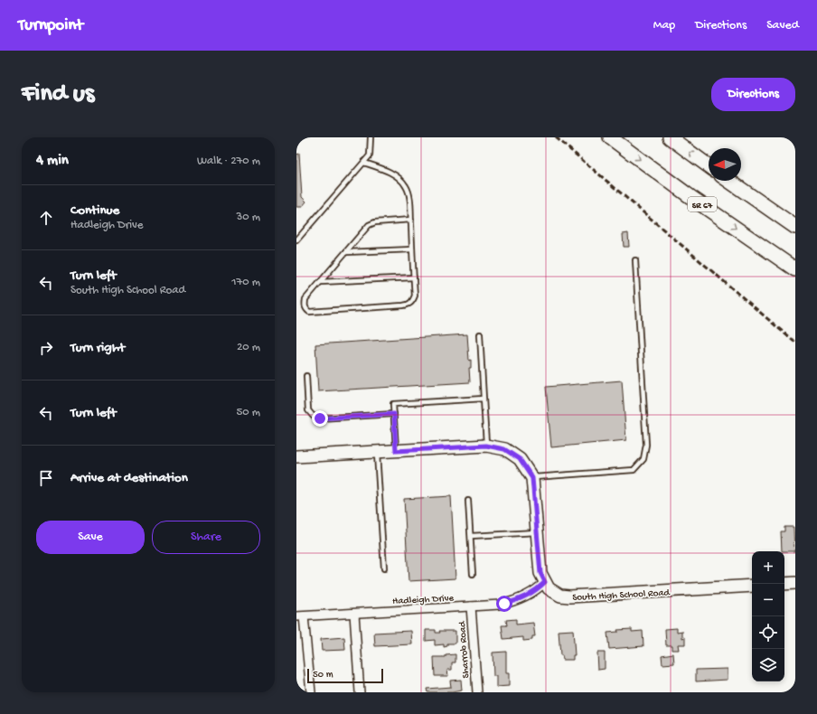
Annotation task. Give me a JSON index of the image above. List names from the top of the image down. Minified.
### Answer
{"streets":{"main road":["SR 67"],"street":["South High School Road","Hadleigh Drive","Sharrob Road"]},"crossings":[["South High School Road","Hadleigh Drive"],["Hadleigh Drive","Sharrob Road"]],"scale_bar":"50 m","north":"left","page":{"header":"Turnpoint","nav":["Map","Directions","Saved"],"buttons":["Directions",["Save","Share"]],"title":"Find us","heading":["4 min","Walk · 270 m"],"list":[["Continue","Hadleigh Drive","30 m"],["Turn left","South High School Road","170 m"],["Turn right","20 m"],["Turn left","50 m"],"Arrive at destination"],"map_buttons":["+","−"],"scale":"50 m"}}
